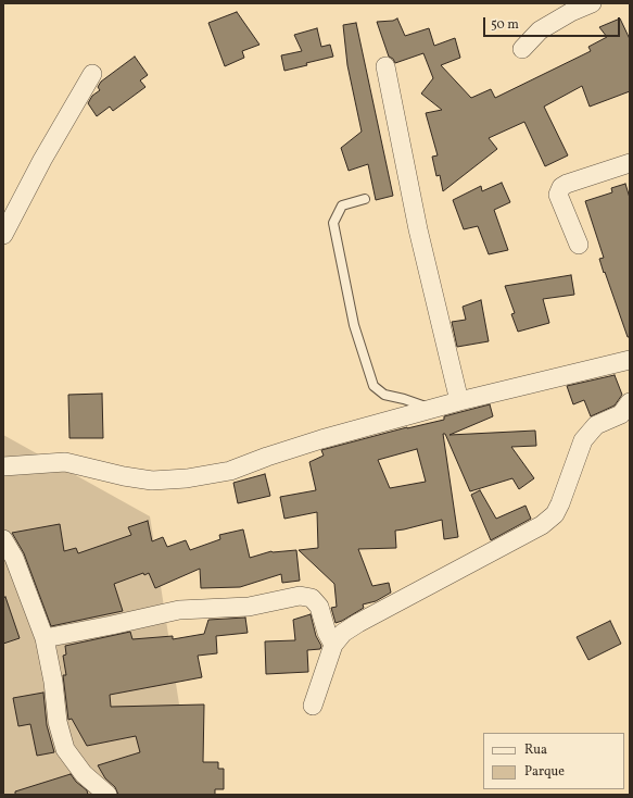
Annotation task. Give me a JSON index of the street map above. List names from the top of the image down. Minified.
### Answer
{"legend":["Rua","Parque"],"scale_bar":"50 m"}
